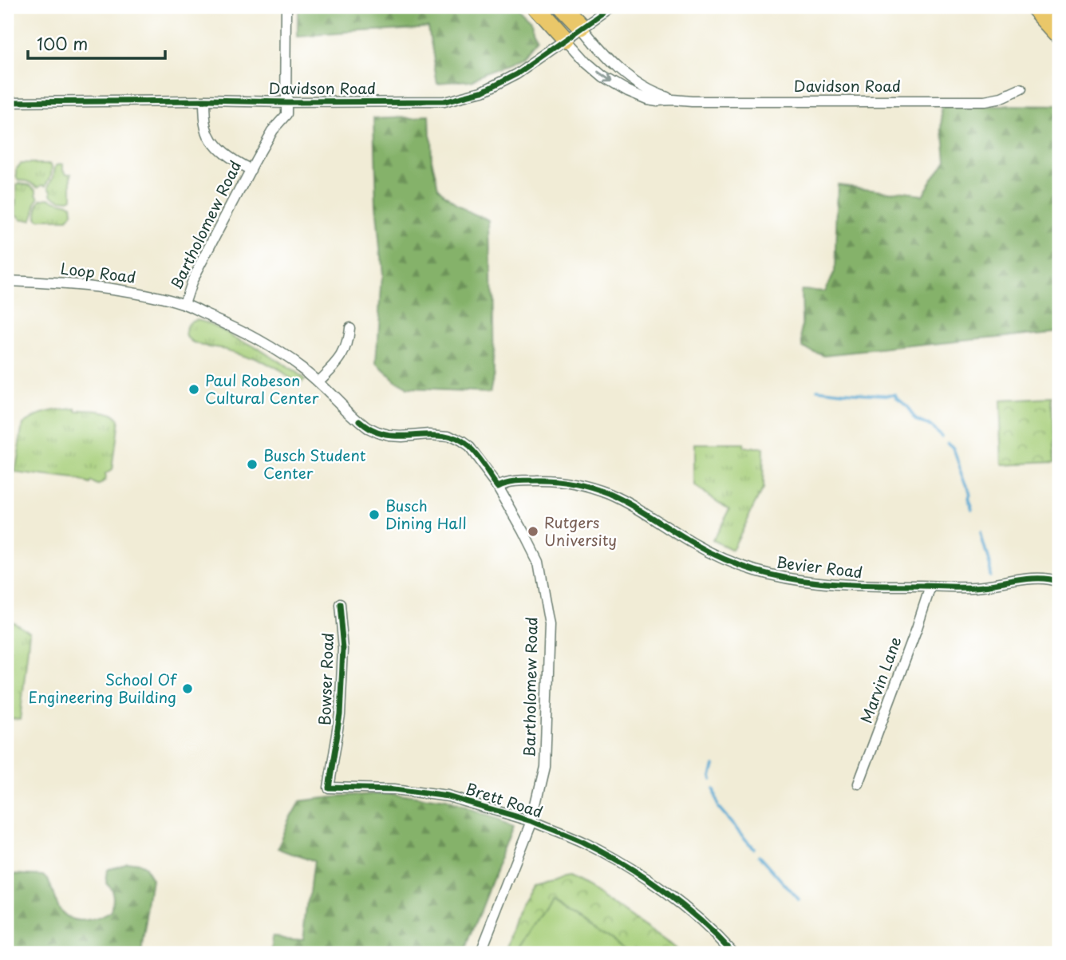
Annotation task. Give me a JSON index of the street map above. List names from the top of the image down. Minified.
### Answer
{"streets":{"street":["Davidson Road","Bartholomew Road","Loop Road","Bevier Road","Bowser Road","Marvin Lane","Brett Road"]},"crossings":[["Davidson Road","Bartholomew Road"],["Bartholomew Road","Loop Road"],["Bartholomew Road","Bevier Road"],["Bartholomew Road","Brett Road"],["Bevier Road","Marvin Lane"],["Bowser Road","Brett Road"]],"places":["Paul Robeson Cultural Center","Busch Student Center","Busch Dining Hall","Rutgers University","School Of Engineering Building"],"scale_bar":"100 m"}
